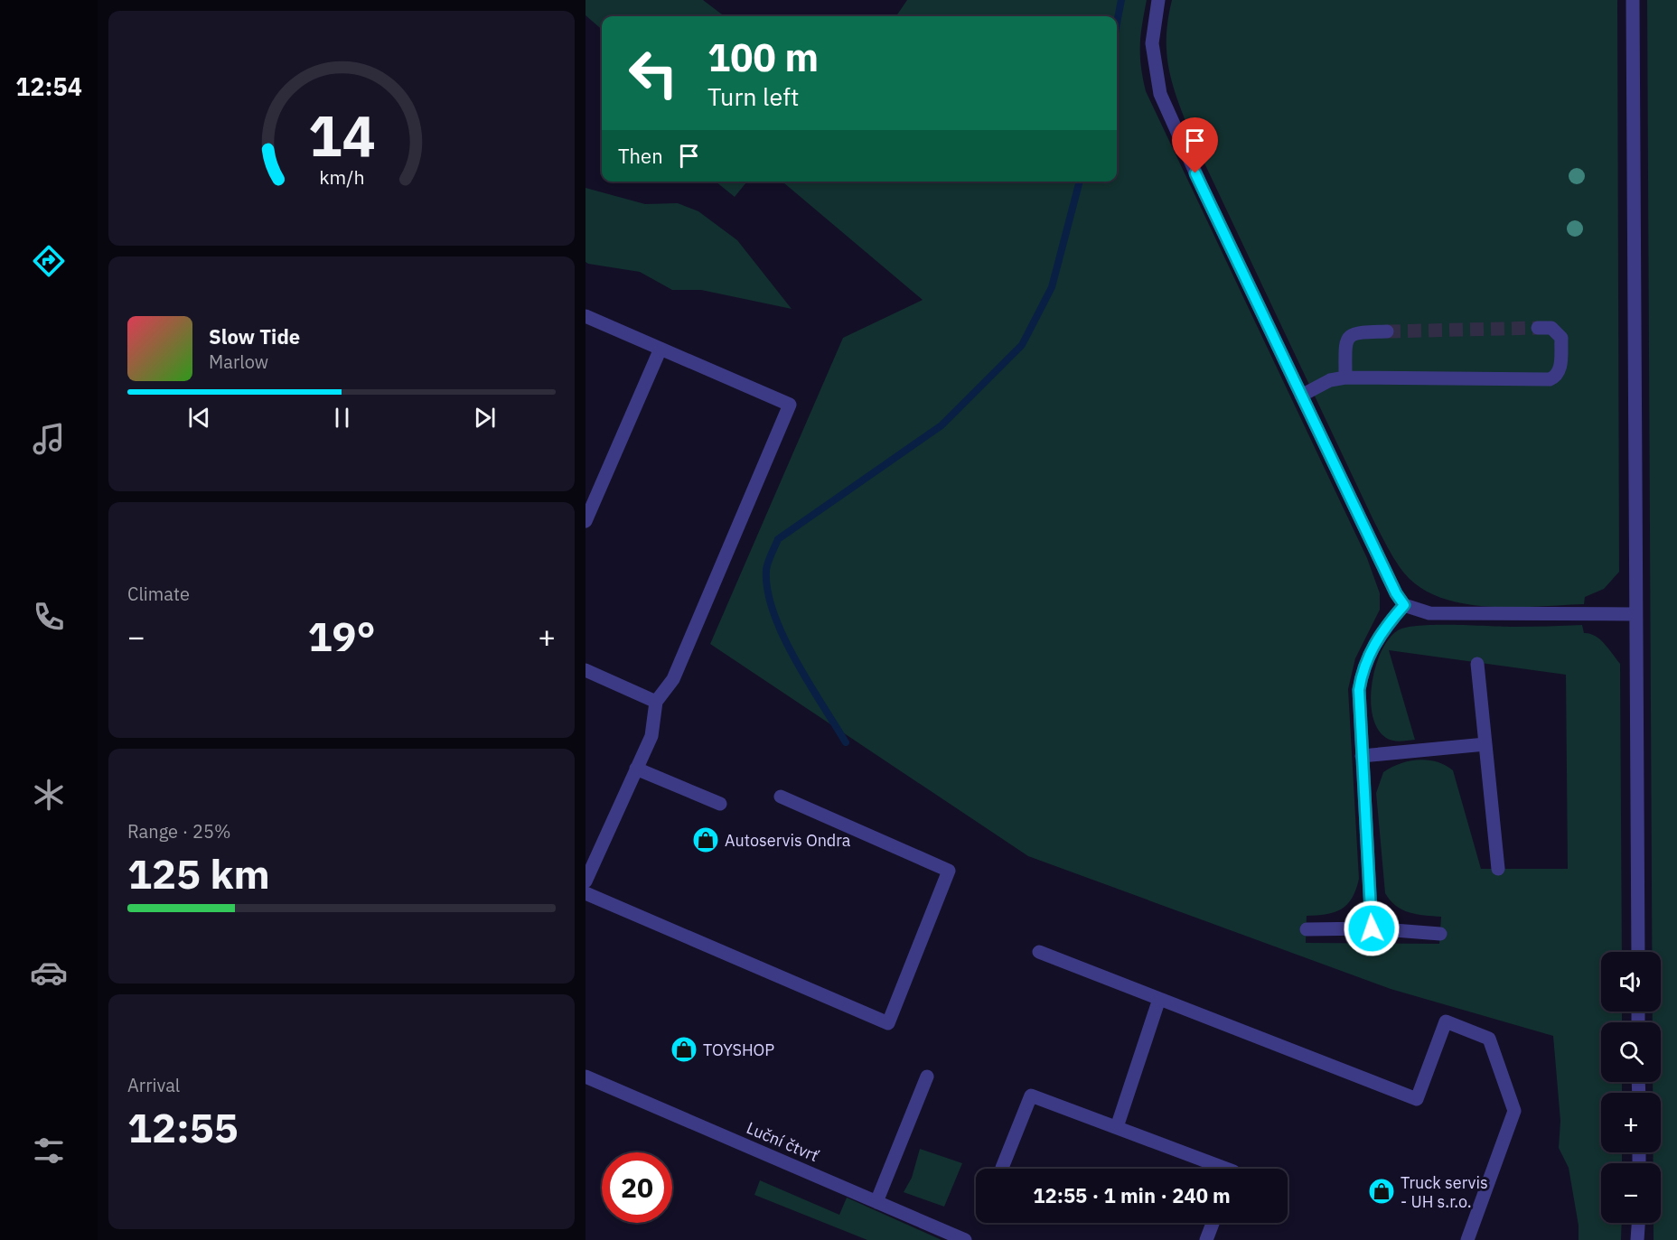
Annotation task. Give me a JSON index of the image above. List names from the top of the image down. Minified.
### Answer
{"streets":{"street":["Luční čtvrť"]},"places":{"shop":["Autoservis Ondra","TOYSHOP","Truck servis - UH s.r.o."]},"page":{"tabs":"12:54","turn":["100 m","Turn left"],"then":"Then","song":["Slow Tide","Marlow"],"tile":["Climate",["Range · 25%","125 km"],["Arrival","12:55"]],"heat":["−","19°","+"],"map_buttons":["+","−"],"limit":"20","trip":"12:55 · 1 min · 240 m","gauge":["14","km/h"]}}
